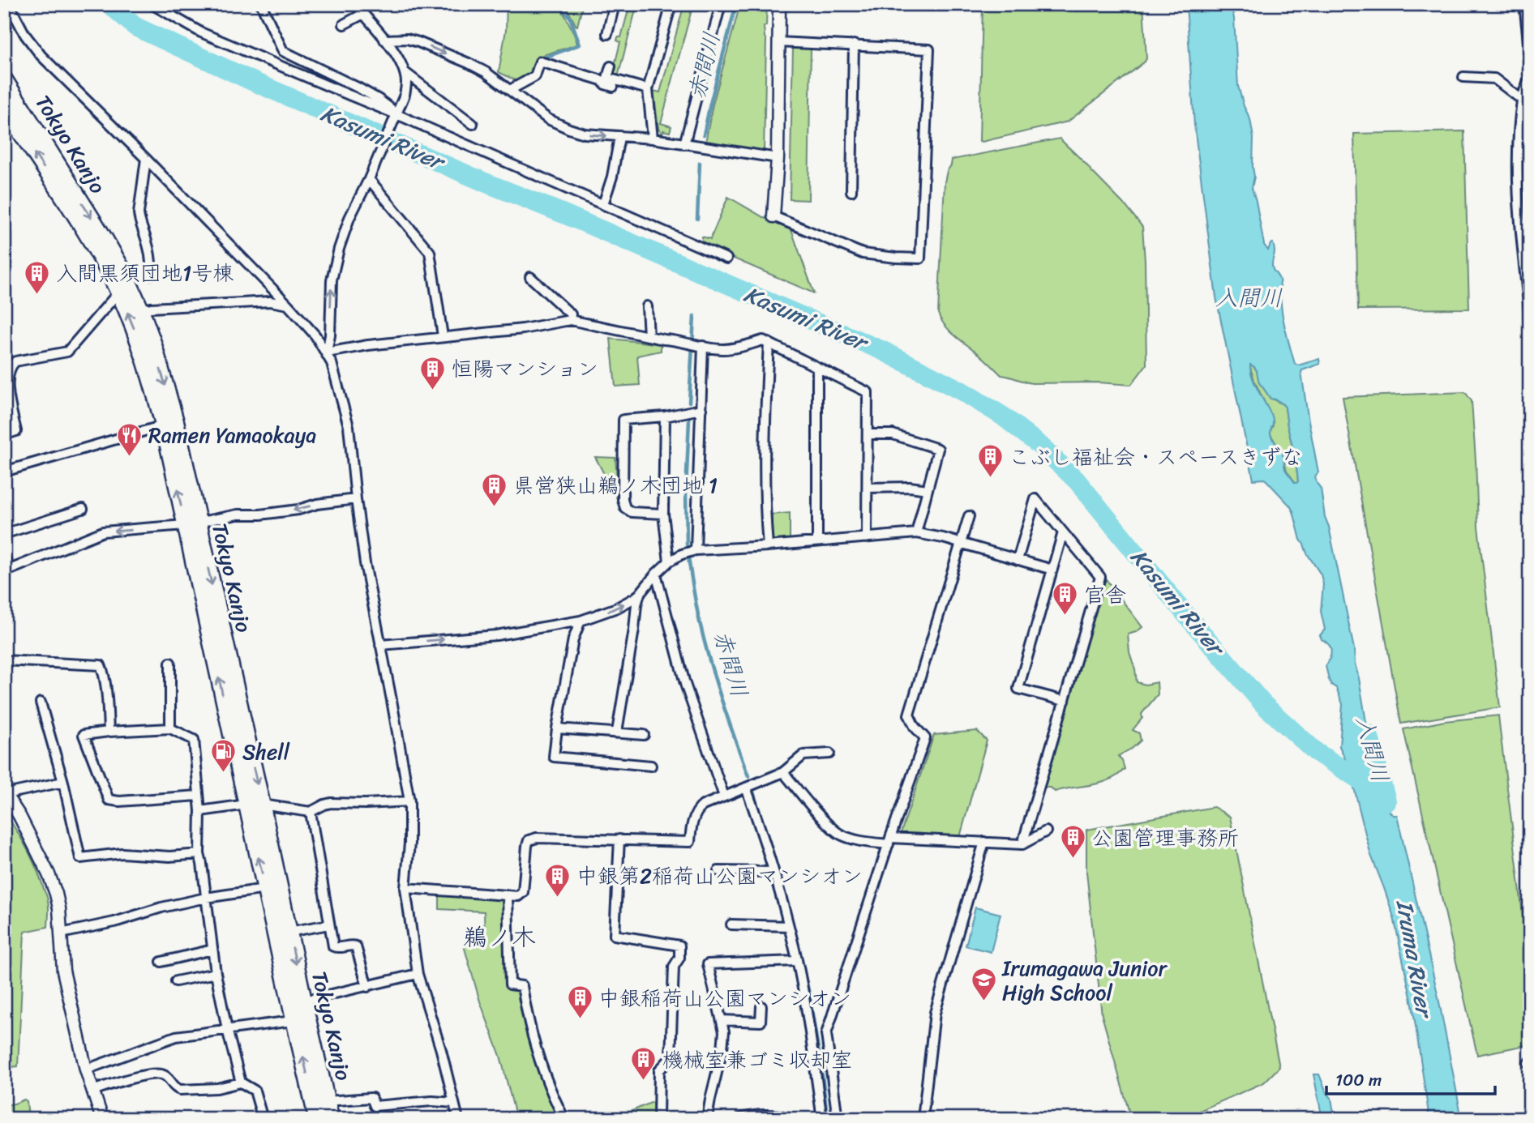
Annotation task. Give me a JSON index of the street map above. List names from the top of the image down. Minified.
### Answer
{"streets":{"highway":["Tokyo Kanjo"]},"districts":["鵜ノ木"],"water":["赤間川","Kasumi River","入間川","Iruma River"],"places":{"building":["入間黒須団地1号棟","恒陽マンション","こぶし福祉会・スペースきずな","県営狭山鵜ノ木団地 1","官舎","公園管理事務所","中銀第2稲荷山公園マンシオン","中銀稲荷山公園マンシオン","機械室兼ゴミ収却室"],"restaurant":["Ramen Yamaokaya"],"fuel station":["Shell"],"school or university":["Irumagawa Junior High School"]},"scale_bar":"100 m"}
